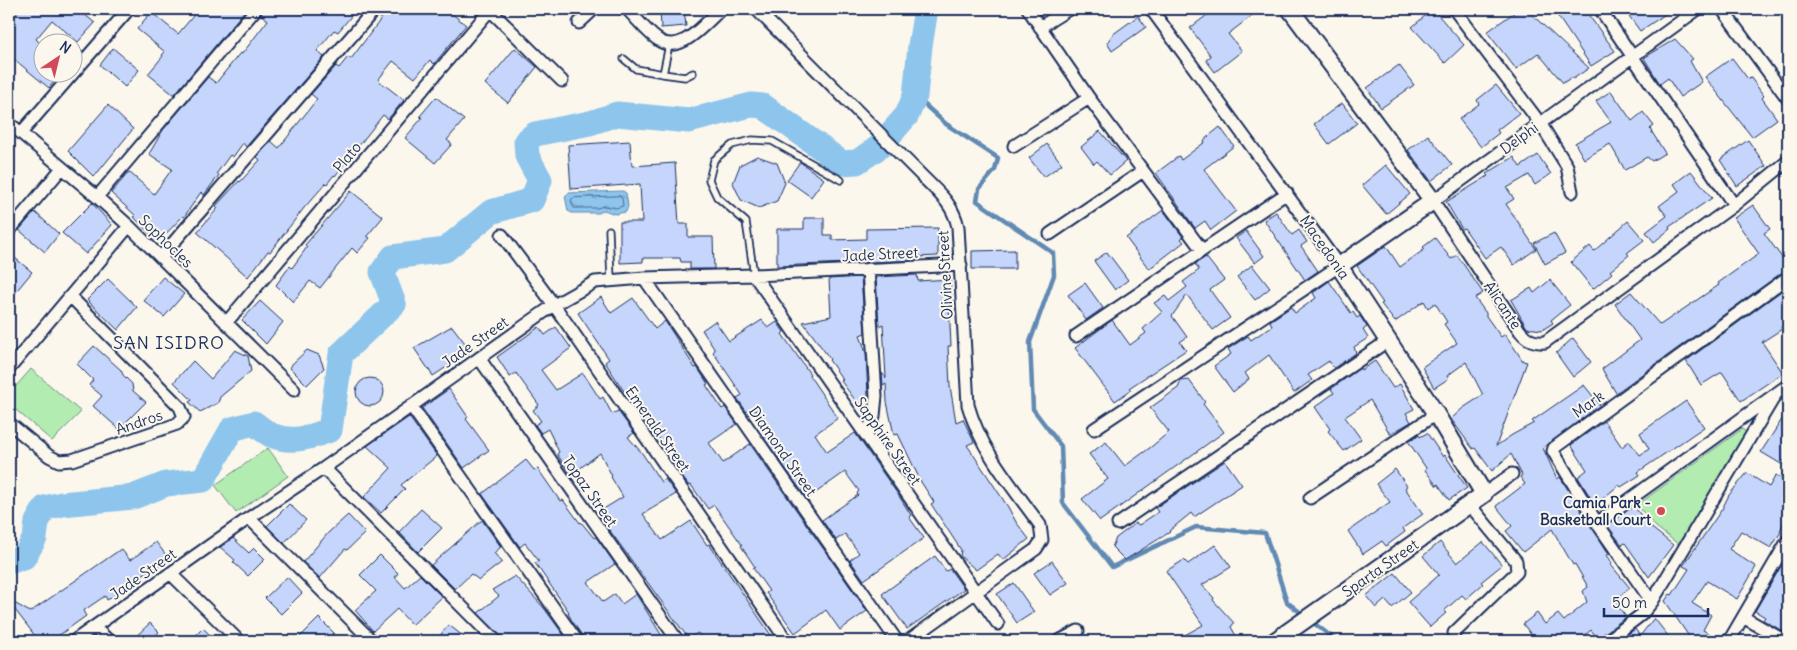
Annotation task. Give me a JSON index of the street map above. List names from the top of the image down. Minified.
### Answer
{"streets":{"street":["Delphi","Plato","Sophocles","Macedonia","Jade Street","Olivine Street","Alicante","Mark","Andros","Emerald Street","Sapphire Street","Diamond Street","Topaz Street","Sparta Street"]},"crossings":[["Delphi","Macedonia"],["Delphi","Alicante"],["Plato","Sophocles"],["Macedonia","Sparta Street"],["Jade Street","Olivine Street"],["Jade Street","Emerald Street"],["Jade Street","Sapphire Street"],["Jade Street","Diamond Street"],["Jade Street","Topaz Street"],["Olivine Street","Sapphire Street"]],"districts":["SAN ISIDRO"],"places":["Camia Park - Basketball Court"],"scale_bar":"50 m","north":"top right"}
